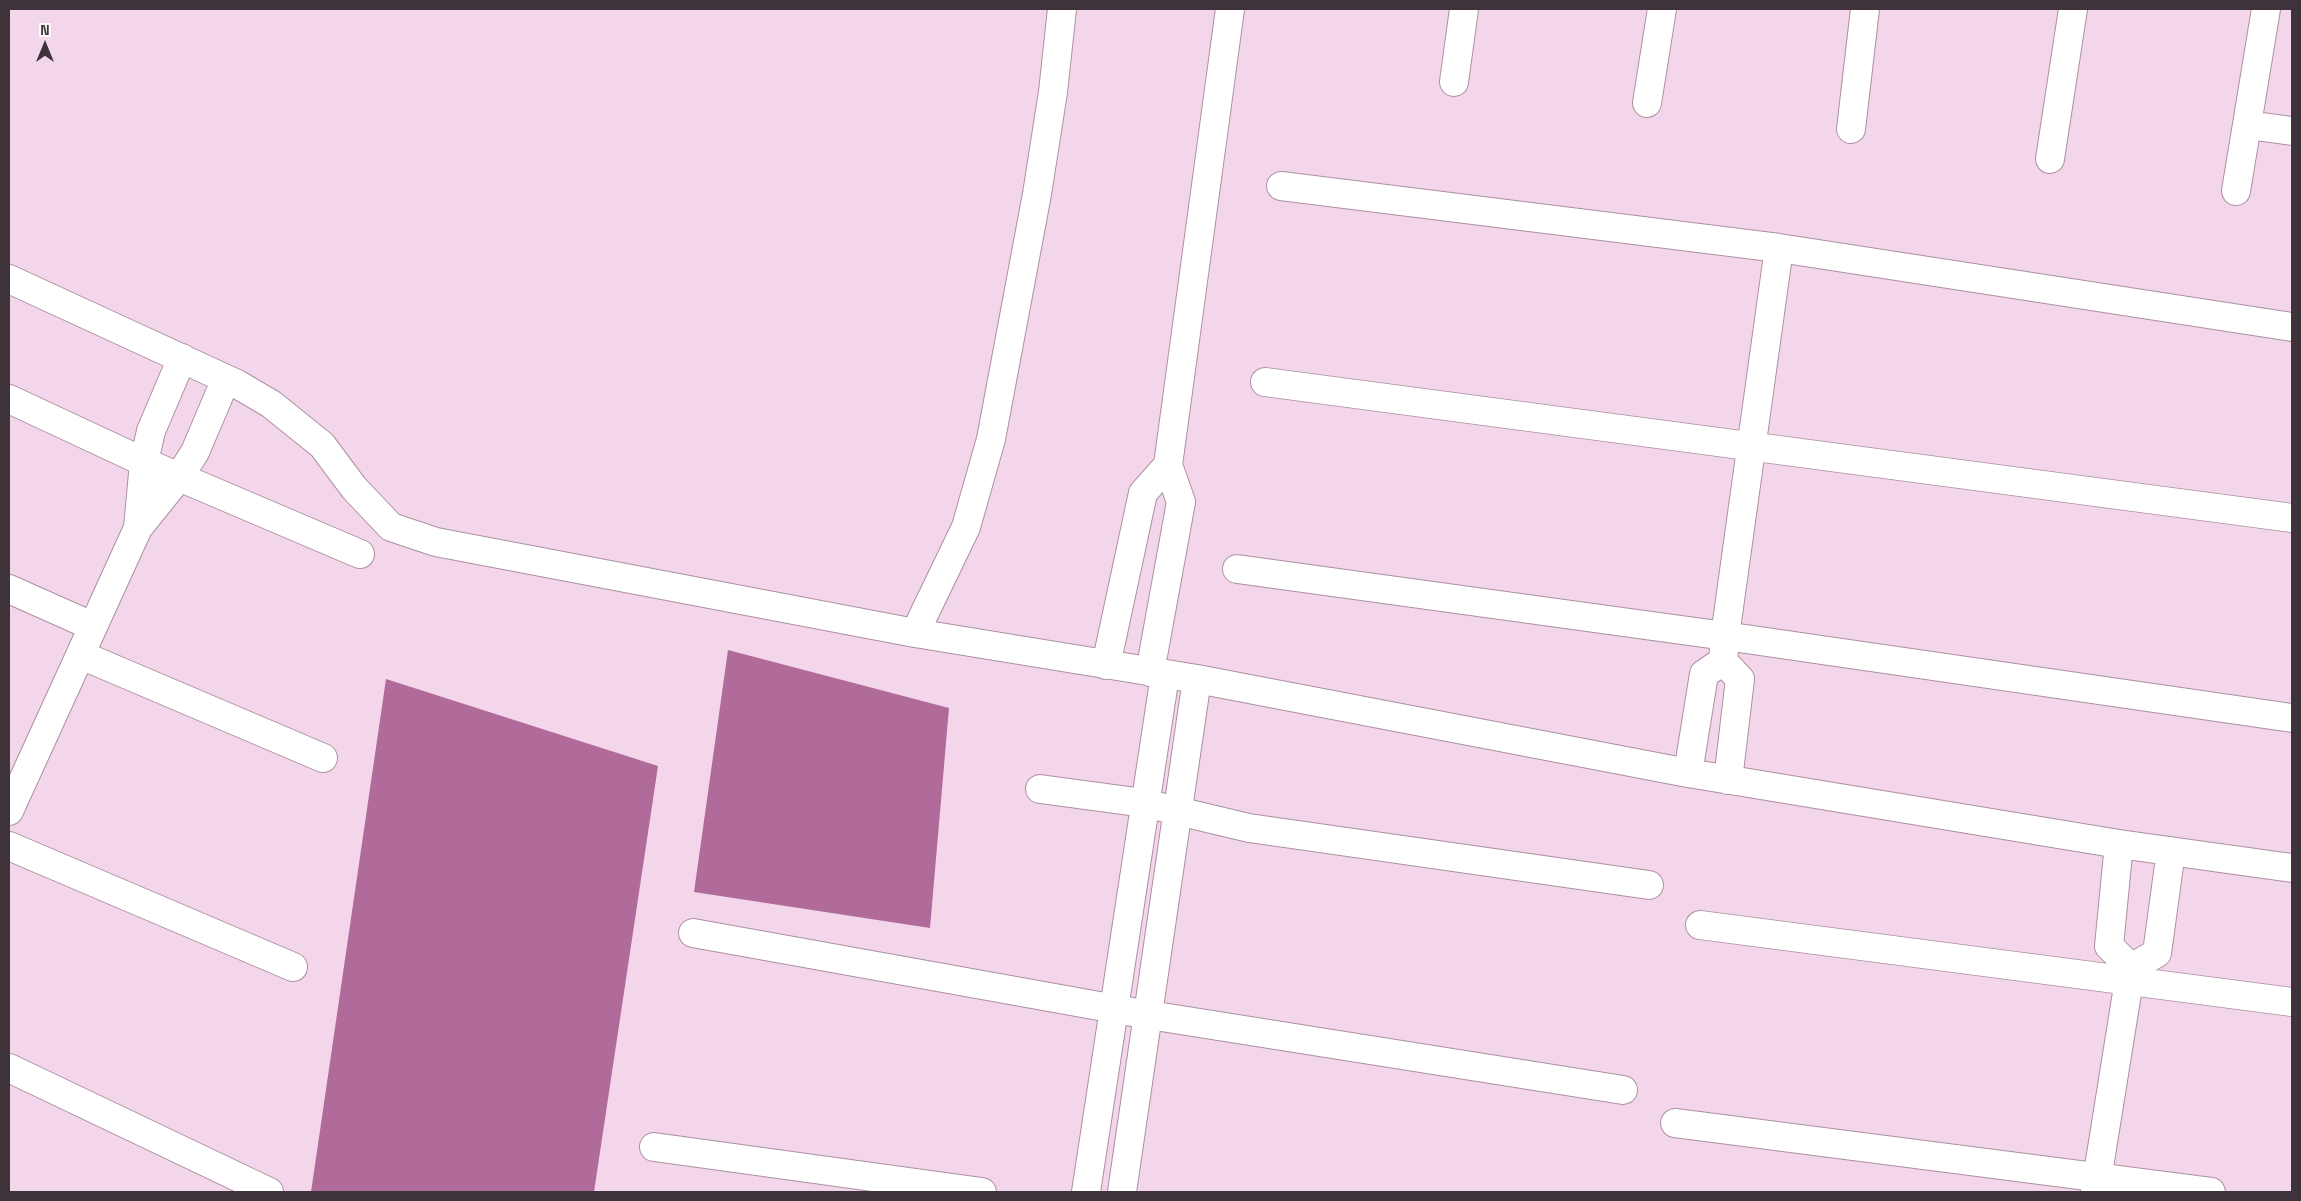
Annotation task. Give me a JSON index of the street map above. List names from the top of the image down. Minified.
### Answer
{"north":"top"}
